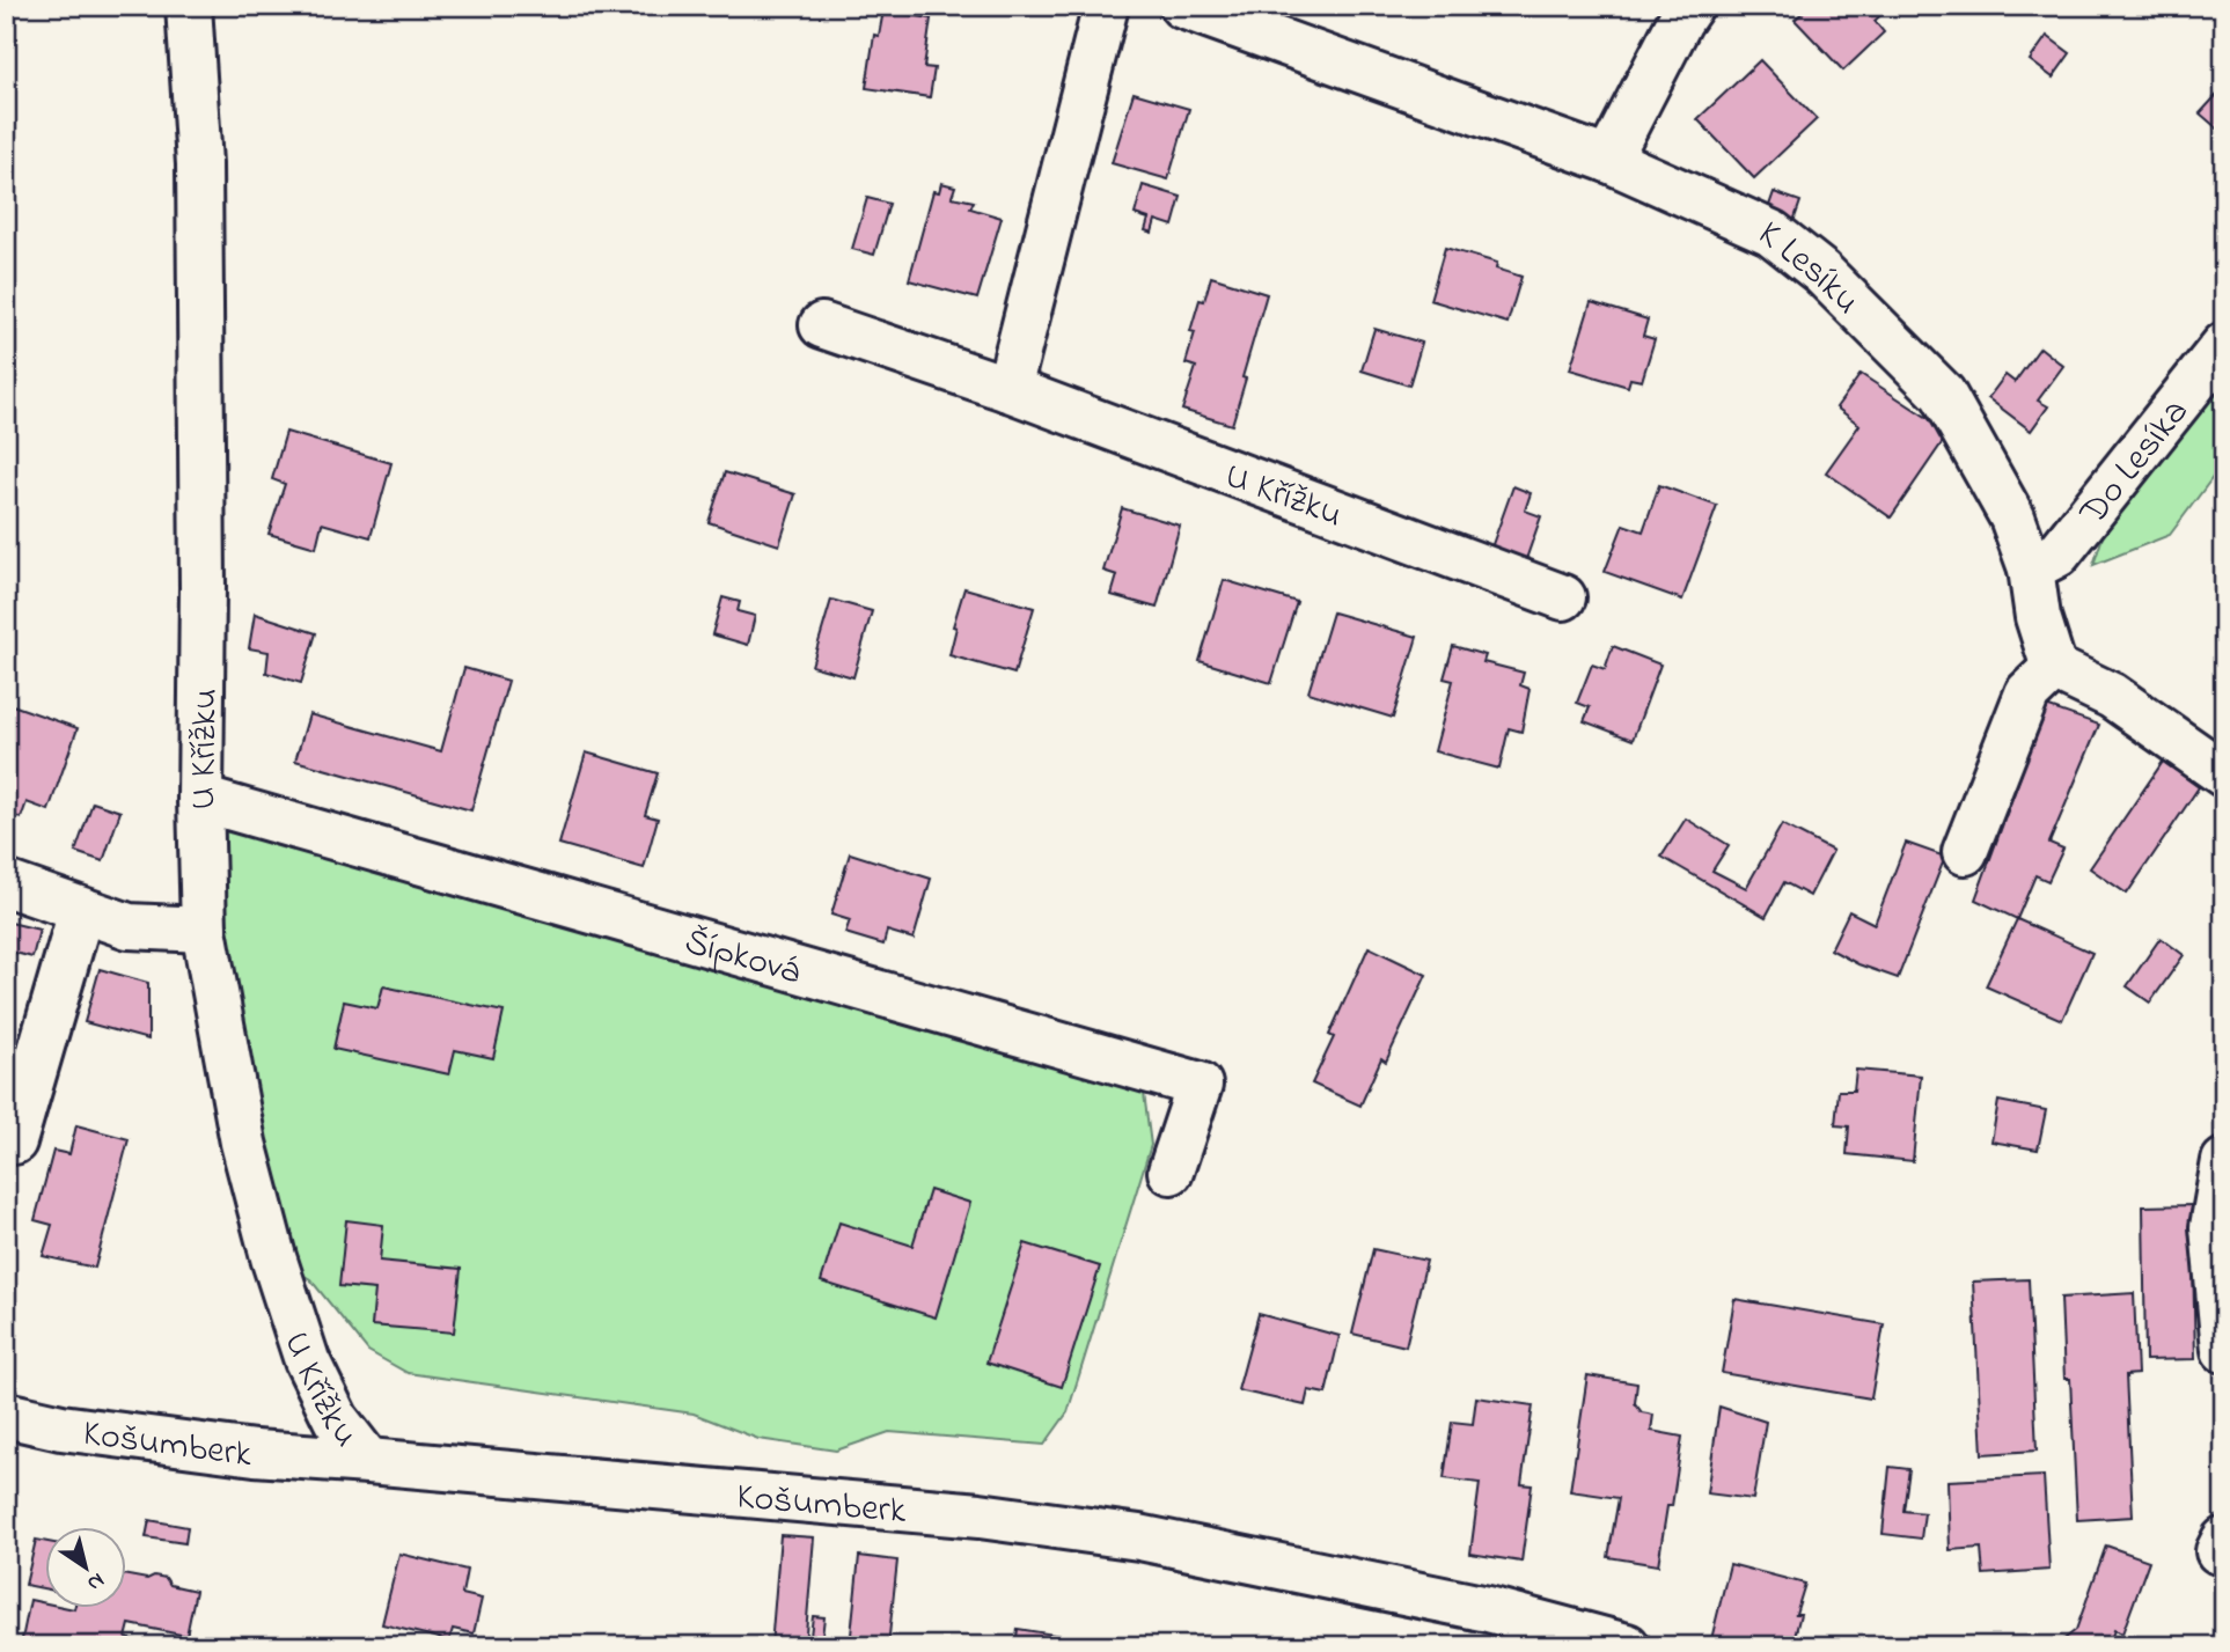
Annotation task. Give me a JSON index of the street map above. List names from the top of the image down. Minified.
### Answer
{"streets":{"street":["K Lesíku","Do Lesíka","U Křížku","Šípková","Košumberk"]},"crossings":[["K Lesíku","Do Lesíka"],["U Křížku","Šípková"],["U Křížku","Košumberk"]],"north":"bottom right"}
